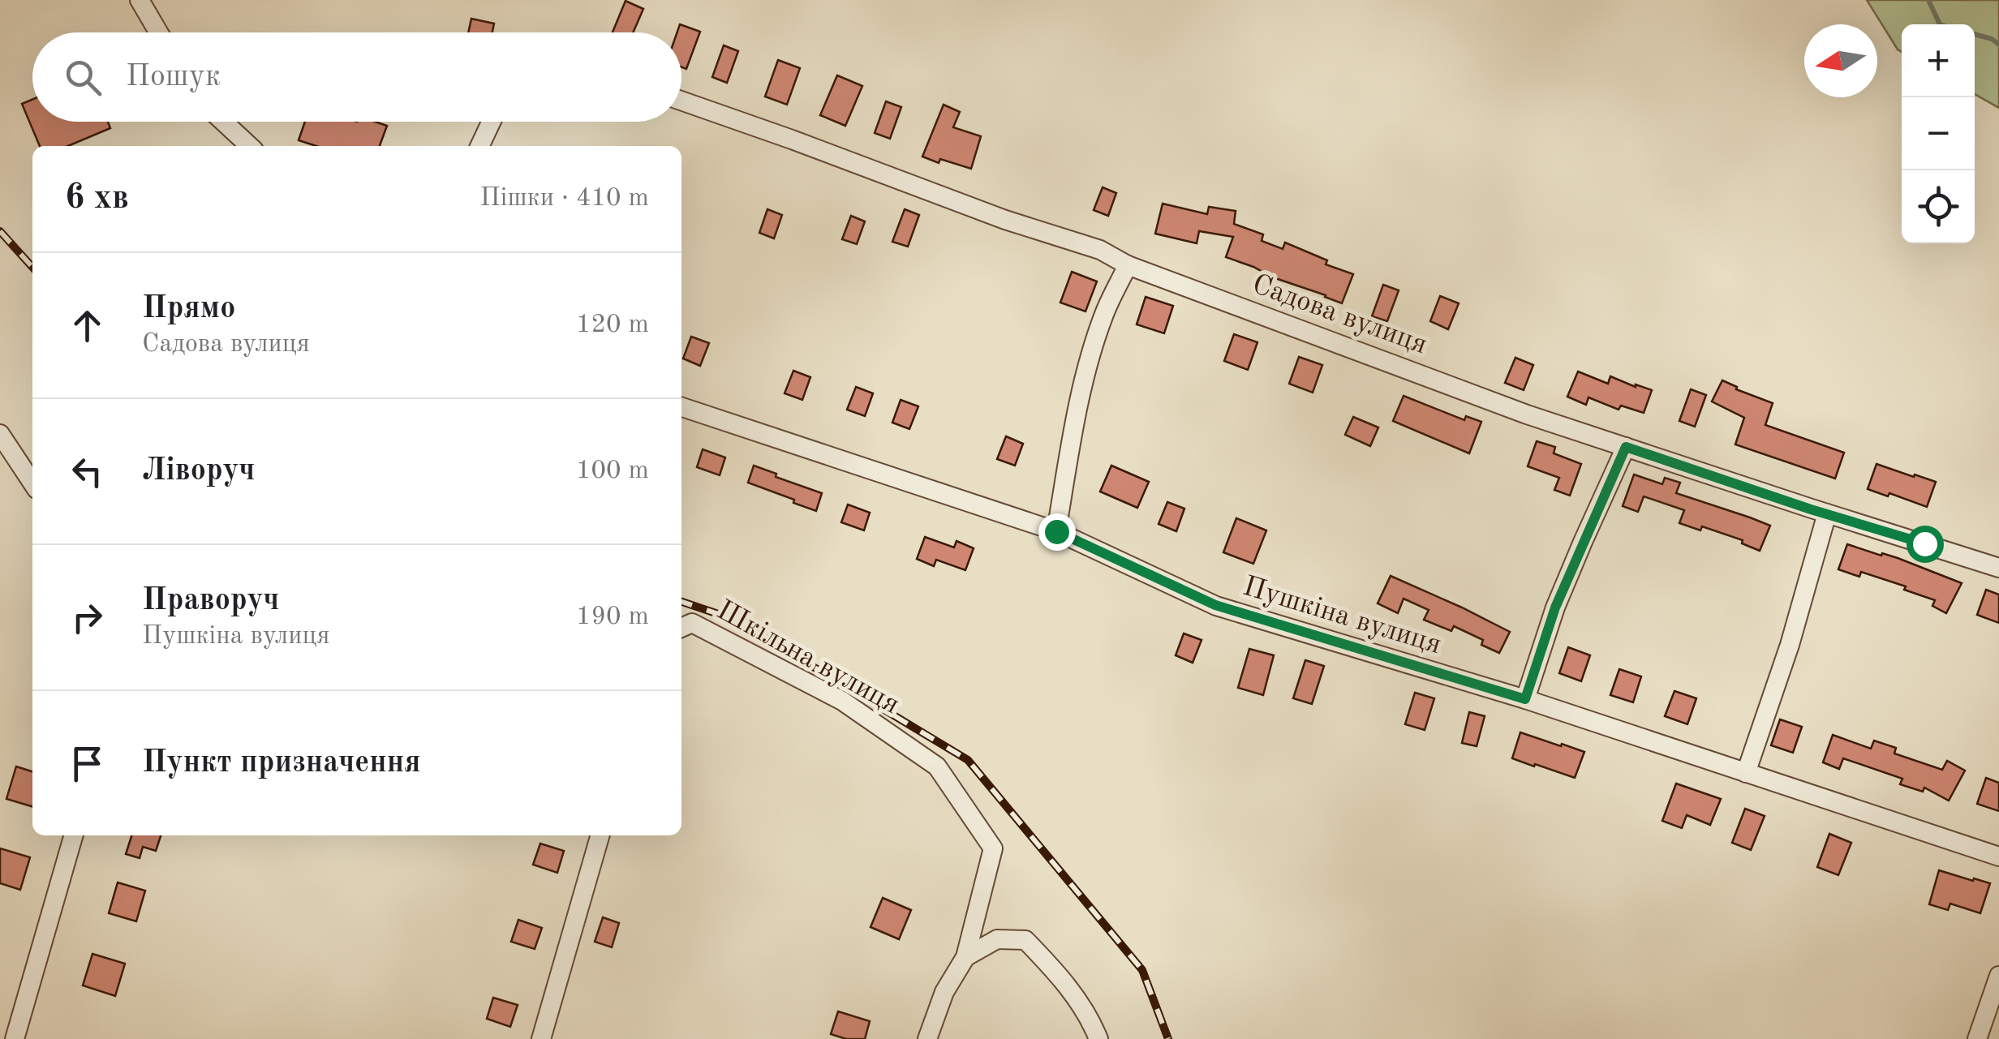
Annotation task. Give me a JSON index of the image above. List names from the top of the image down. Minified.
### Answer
{"streets":{"street":["Садова вулиця","Пушкіна вулиця","Шкільна вулиця"]},"north":"left","page":{"map_buttons":["+","−"],"search":"Пошук","heading":["6 хв","Пішки · 410 m"],"list":[["Прямо","Садова вулиця","120 m"],["Ліворуч","100 m"],["Праворуч","Пушкіна вулиця","190 m"],"Пункт призначення"]}}
